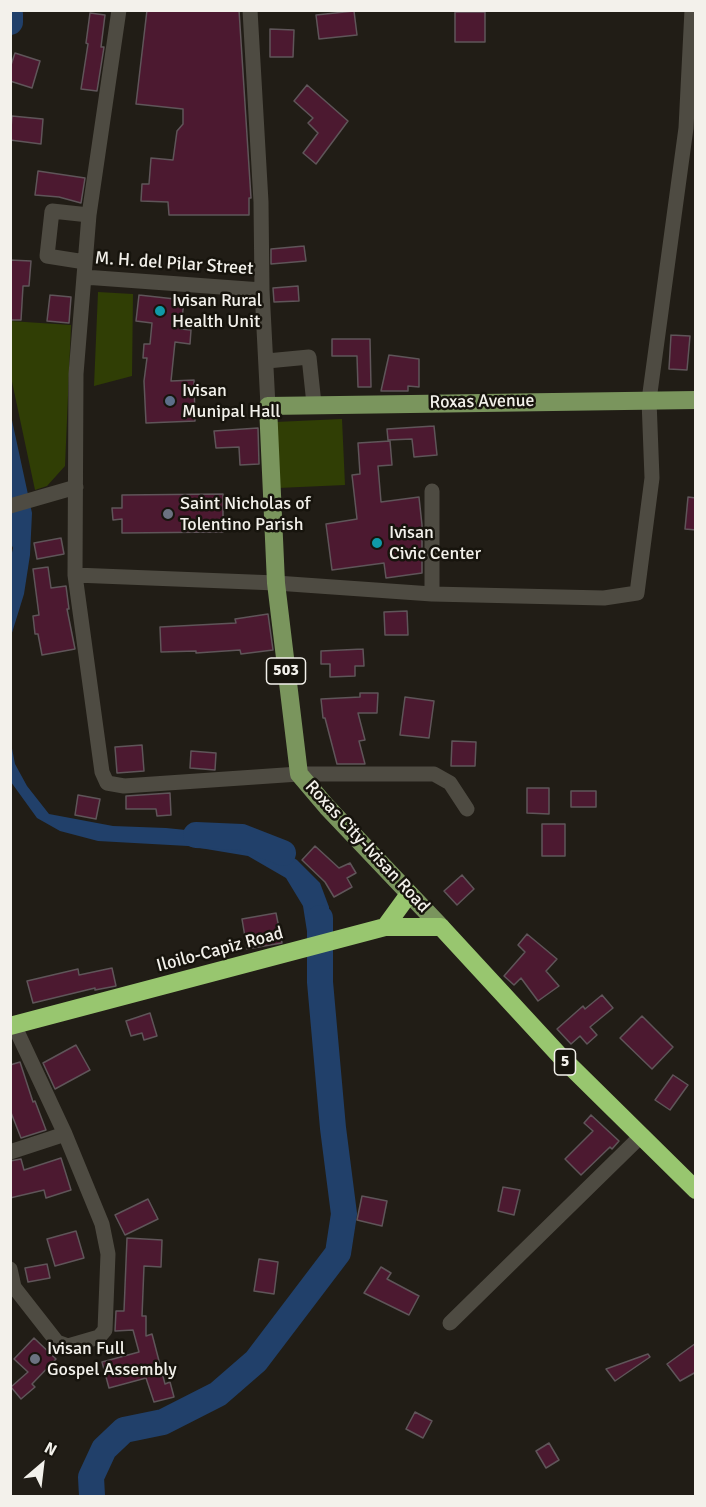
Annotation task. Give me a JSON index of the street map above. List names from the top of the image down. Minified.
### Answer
{"streets":{"highway":["Iloilo-Capiz Road","5"],"main road":["Roxas Avenue","503","Roxas City-Ivisan Road"],"street":["M. H. del Pilar Street"]},"crossings":[["Roxas Avenue","Roxas City-Ivisan Road"],["Roxas City-Ivisan Road","Iloilo-Capiz Road"],["Roxas City-Ivisan Road","5"],["Iloilo-Capiz Road","5"]],"places":["Ivisan Rural Health Unit","Ivisan Munipal Hall","Saint Nicholas of Tolentino Parish","Ivisan Civic Center","Ivisan Full Gospel Assembly"],"north":"top right"}
